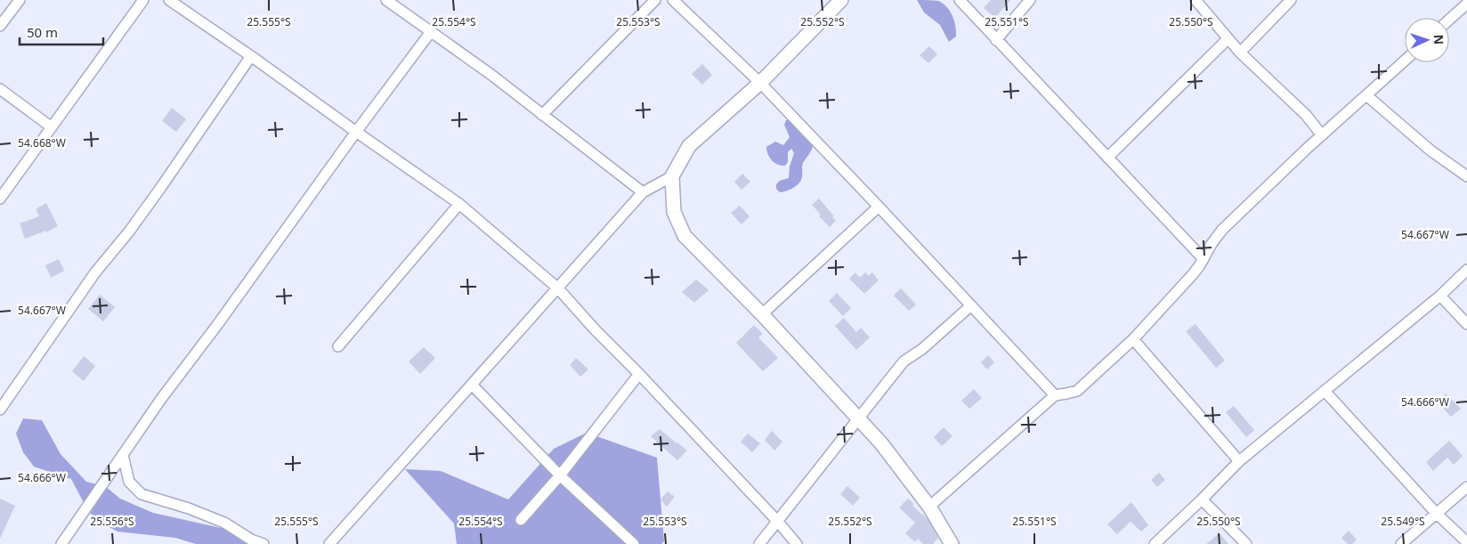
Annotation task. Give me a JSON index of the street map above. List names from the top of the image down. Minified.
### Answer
{"scale_bar":"50 m","north":"right","coordinates":["25.555°S","25.554°S","25.553°S","25.552°S","25.551°S","25.550°S","54.668°W","54.667°W","54.666°W","25.556°S","25.549°S"]}
